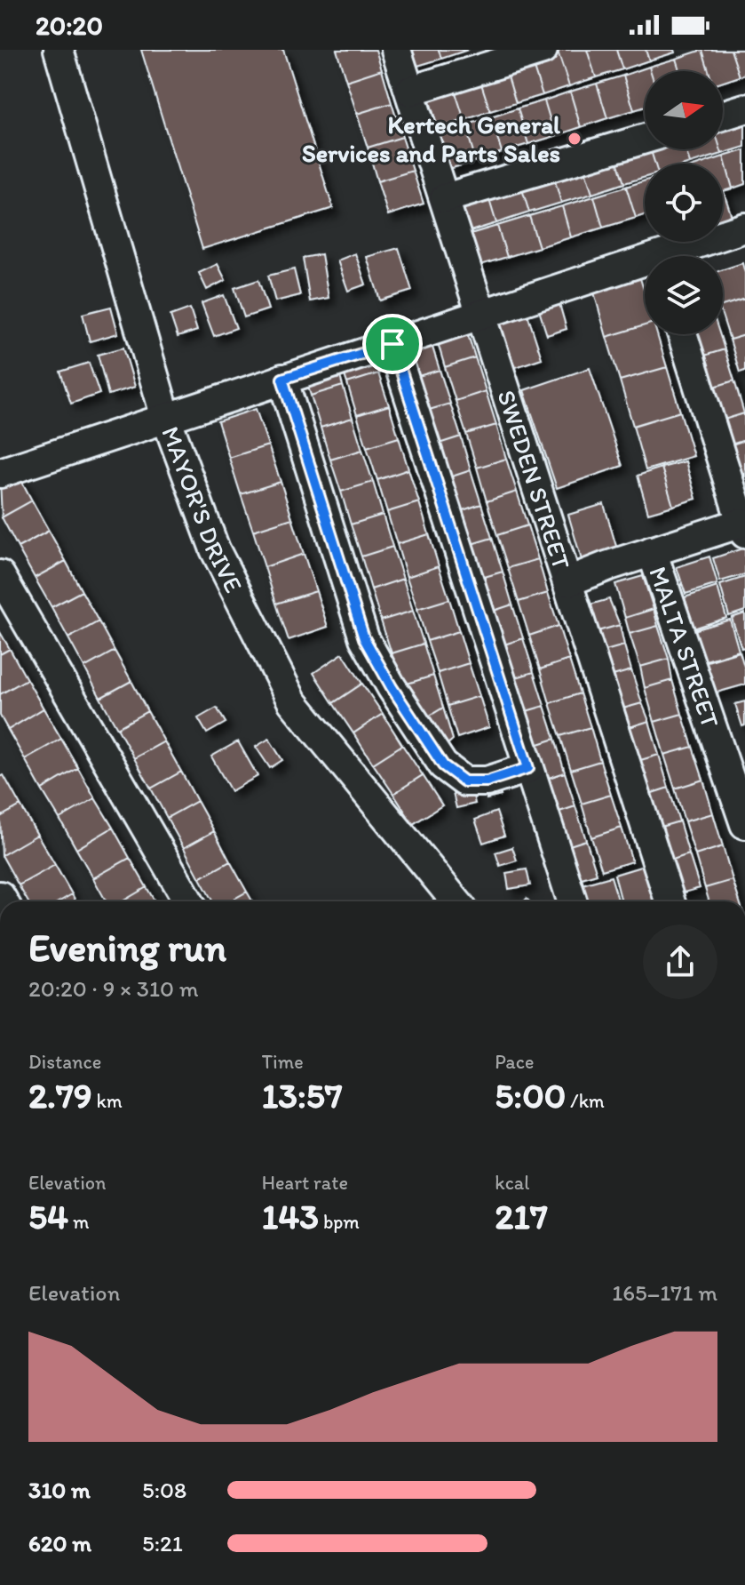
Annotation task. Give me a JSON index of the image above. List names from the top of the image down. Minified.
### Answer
{"streets":{"street":["SWEDEN STREET","MAYOR'S DRIVE","MALTA STREET"]},"places":["Kertech General Services and Parts Sales"],"north":"right","page":{"status":"20:20","heading":["Evening run","20:20 · 9 × 310 m"],"stats":[["Distance","2.79 km"],["Time","13:57"],["Pace","5:00 /km"],["Elevation","54 m"],["Heart rate","143 bpm"],["kcal","217"]],"chart":["Elevation","165–171 m"],"list":[{"name":"310 m","note":"5:08"},{"name":"620 m","note":"5:21"}]}}
